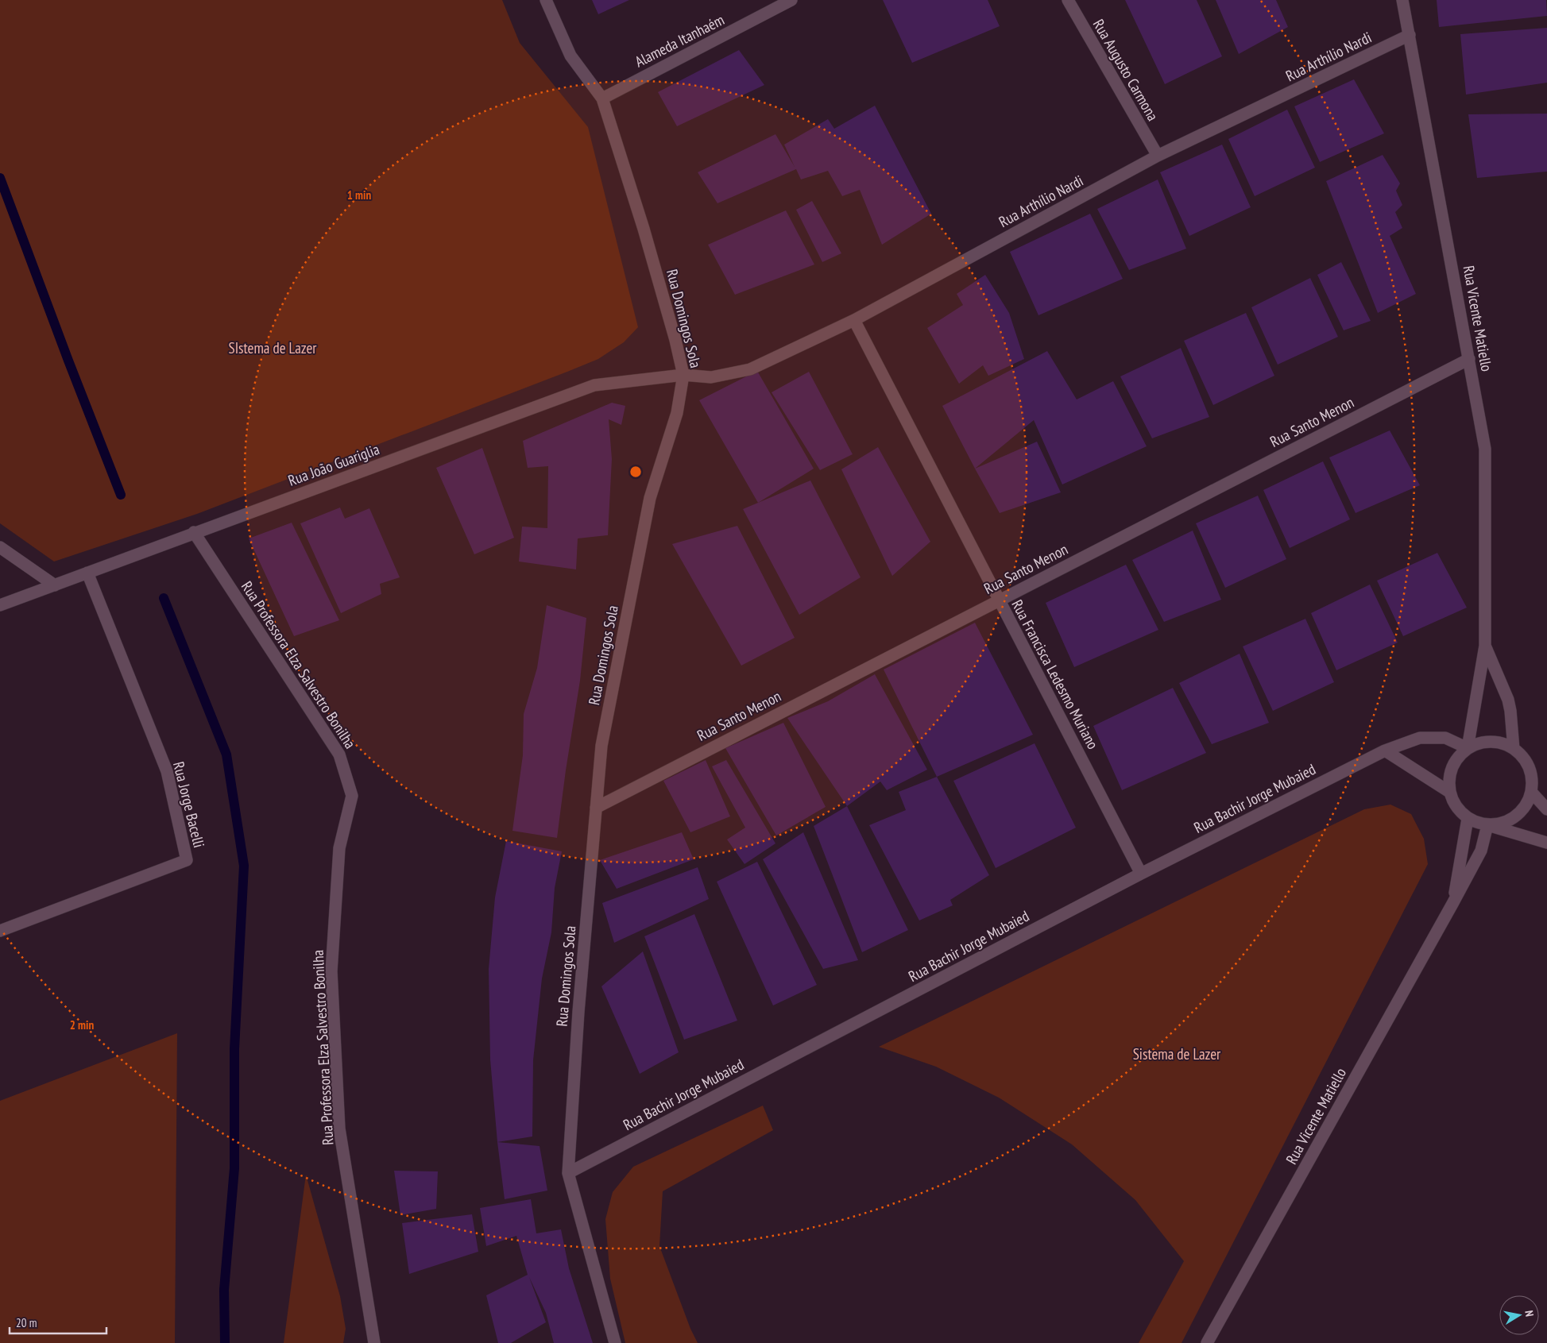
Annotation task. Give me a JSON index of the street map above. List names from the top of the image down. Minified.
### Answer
{"streets":{"street":["Alameda Itanhaém","Rua Arthílio Nardi","Rua Augusto Carmona","Rua Domingos Sola","Rua Vicente Matiello","Rua Santo Menon","Rua João Guariglia","Rua Professora Elza Salvestro Bonilha","Rua Francisca Ledesmo Muriano","Rua Bachir Jorge Mubaied","Rua Jorge Bacelli"]},"crossings":[["Alameda Itanhaém","Rua Domingos Sola"],["Rua Arthílio Nardi","Rua Augusto Carmona"],["Rua Arthílio Nardi","Rua Domingos Sola"],["Rua Arthílio Nardi","Rua Vicente Matiello"],["Rua Arthílio Nardi","Rua João Guariglia"],["Rua Arthílio Nardi","Rua Francisca Ledesmo Muriano"],["Rua Domingos Sola","Rua Santo Menon"],["Rua Domingos Sola","Rua João Guariglia"],["Rua Domingos Sola","Rua Bachir Jorge Mubaied"],["Rua Vicente Matiello","Rua Santo Menon"],["Rua Vicente Matiello","Rua Bachir Jorge Mubaied"],["Rua Santo Menon","Rua Francisca Ledesmo Muriano"],["Rua João Guariglia","Rua Professora Elza Salvestro Bonilha"],["Rua João Guariglia","Rua Jorge Bacelli"],["Rua Francisca Ledesmo Muriano","Rua Bachir Jorge Mubaied"]],"parks":["SIstema de Lazer","Sistema de Lazer"],"scale_bar":"20 m","north":"right","rings":["1 min","2 min"]}
